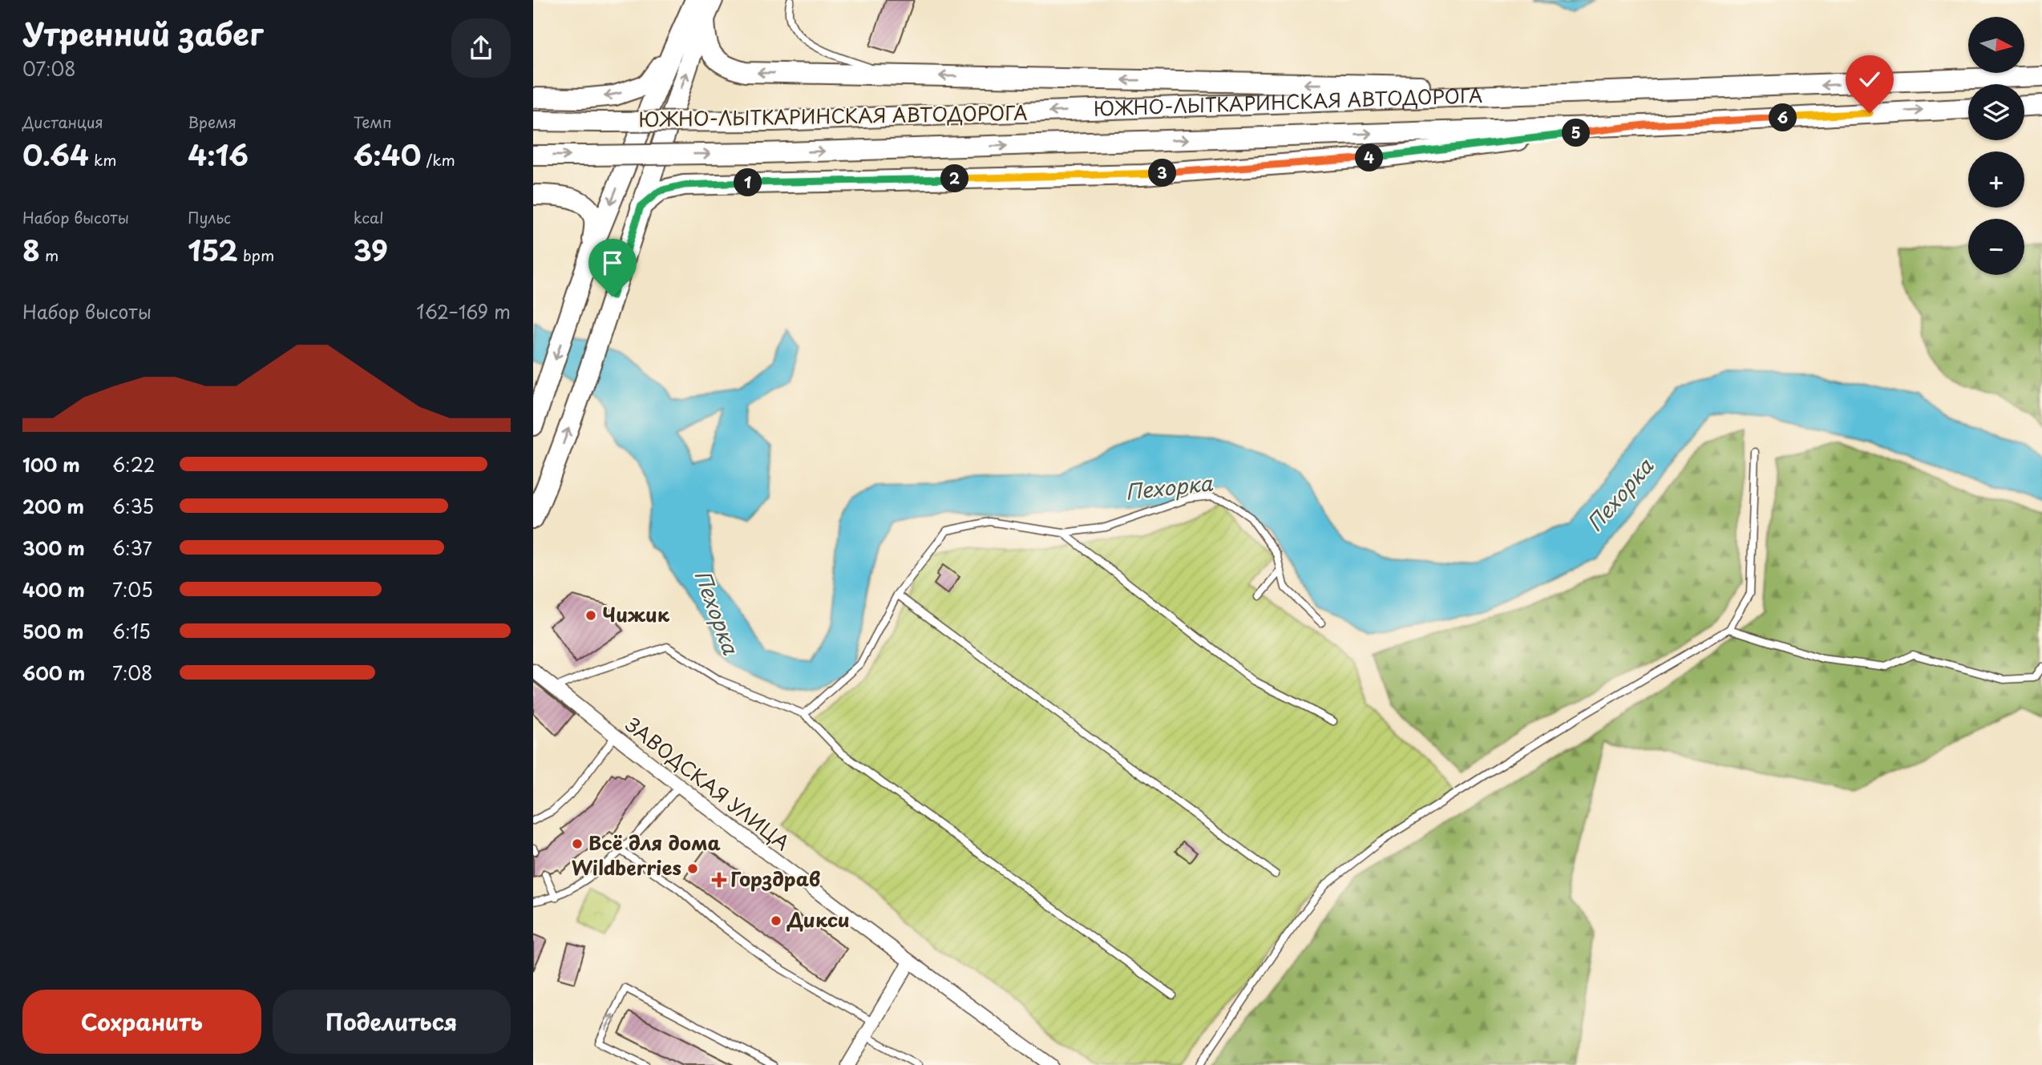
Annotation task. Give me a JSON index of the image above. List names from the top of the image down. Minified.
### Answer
{"streets":{"main road":["ЮЖНО-ЛЫТКАРИНСКАЯ АВТОДОРОГА"],"street":["ЗАВОДСКАЯ УЛИЦА"]},"water":["Пехорка"],"places":{"other":["Чижик","Всё для дома","Wildberries","Дикси"],"health":["Горздрав"]},"north":"right","page":{"heading":["Утренний забег","07:08"],"map_buttons":["+","−"],"stats":[["Дистанция","0.64 km"],["Время","4:16"],["Темп","6:40 /km"],["Набор высоты","8 m"],["Пульс","152 bpm"],["kcal","39"]],"pins":["6","5","4","3","2","1"],"chart":["Набор высоты","162–169 m"],"list":[{"name":"100 m","note":"6:22"},{"name":"200 m","note":"6:35"},{"name":"300 m","note":"6:37"},{"name":"400 m","note":"7:05"},{"name":"500 m","note":"6:15"},{"name":"600 m","note":"7:08"}],"buttons":["Сохранить","Поделиться"]}}
